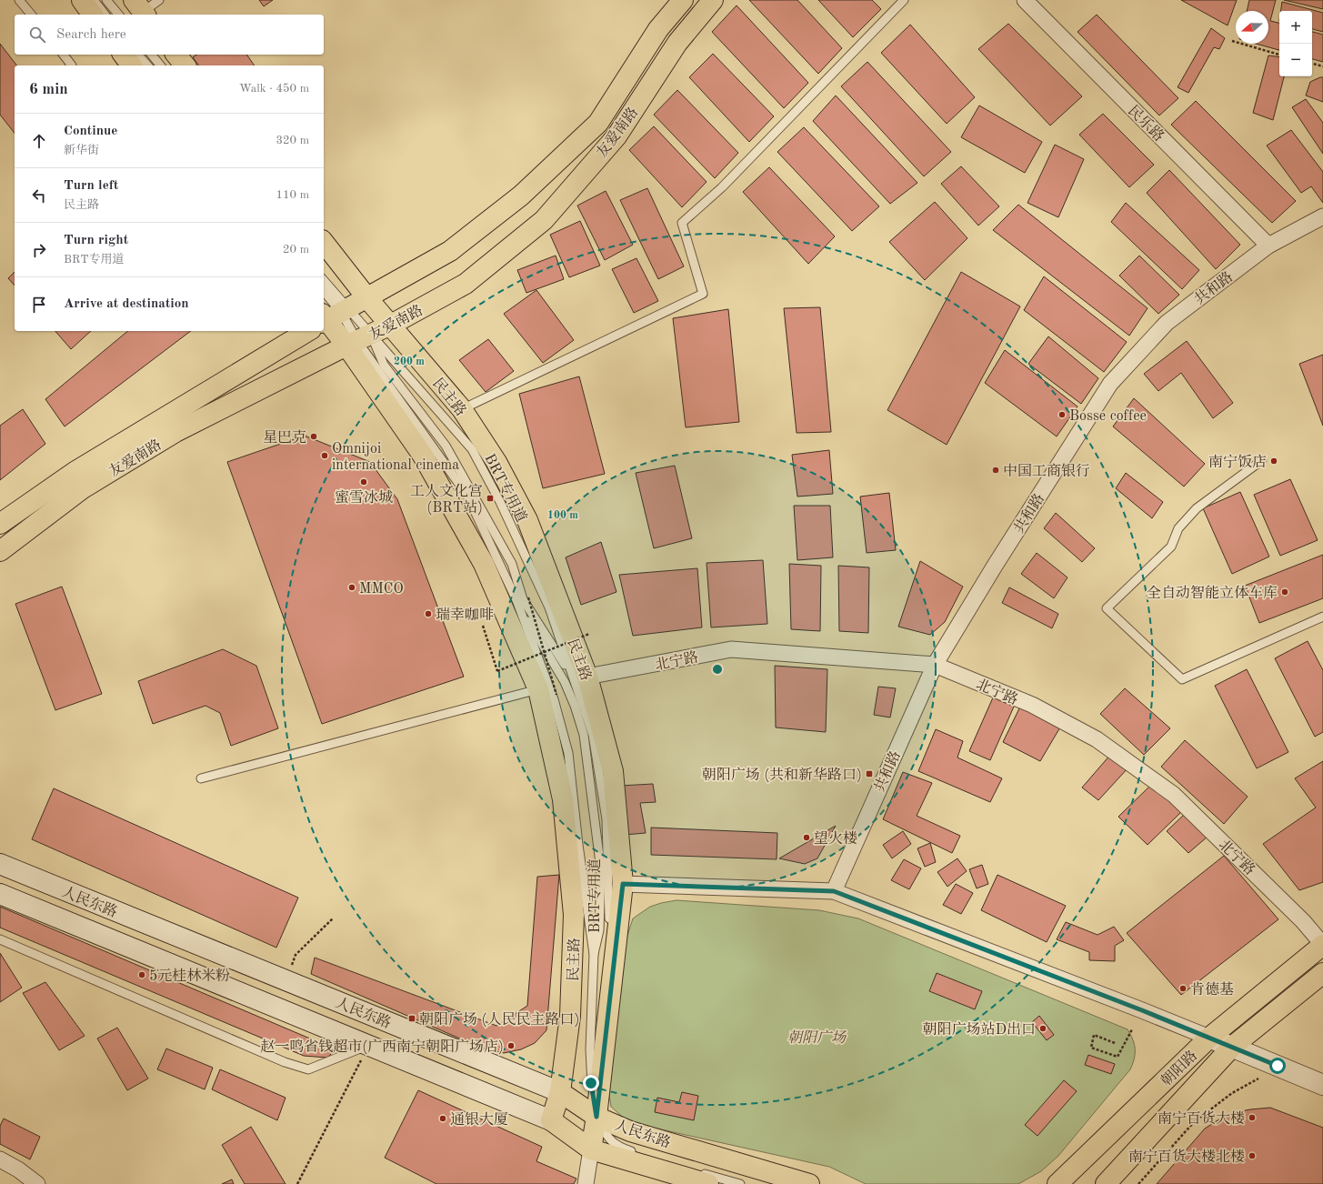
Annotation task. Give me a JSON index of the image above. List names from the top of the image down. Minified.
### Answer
{"streets":{"main road":["友爱南路","民主路","人民东路","朝阳路"],"street":["民乐路","共和路","北宁路"],"lane":["BRT专用道"]},"crossings":[["民乐路","共和路"],["友爱南路","民主路"],["友爱南路","BRT专用道"],["共和路","北宁路"],["民主路","BRT专用道"],["民主路","北宁路"],["民主路","人民东路"],["BRT专用道","北宁路"],["BRT专用道","人民东路"],["北宁路","朝阳路"]],"parks":["朝阳广场"],"places":{"other":["Bosse coffee","星巴克","Omnijoi international cinema","南宁饭店","中国工商银行","蜜雪冰城","MMCO","全自动智能立体车库","瑞幸咖啡","望火楼","5元桂林米粉","肯德基","朝阳广场站D出口","赵一鸣省钱超市(广西南宁朝阳广场店)","南宁百货大楼","通银大厦","南宁百货大楼北楼"],"transit":["工人文化宫 (BRT站)","朝阳广场 (共和新华路口)","朝阳广场 (人民民主路口)"]},"north":"left","page":{"map_buttons":["+","−"],"search":"Search here","heading":["6 min","Walk · 450 m"],"list":[["Continue","新华街","320 m"],["Turn left","民主路","110 m"],["Turn right","BRT专用道","20 m"],"Arrive at destination"]},"rings":["200 m","100 m"]}
